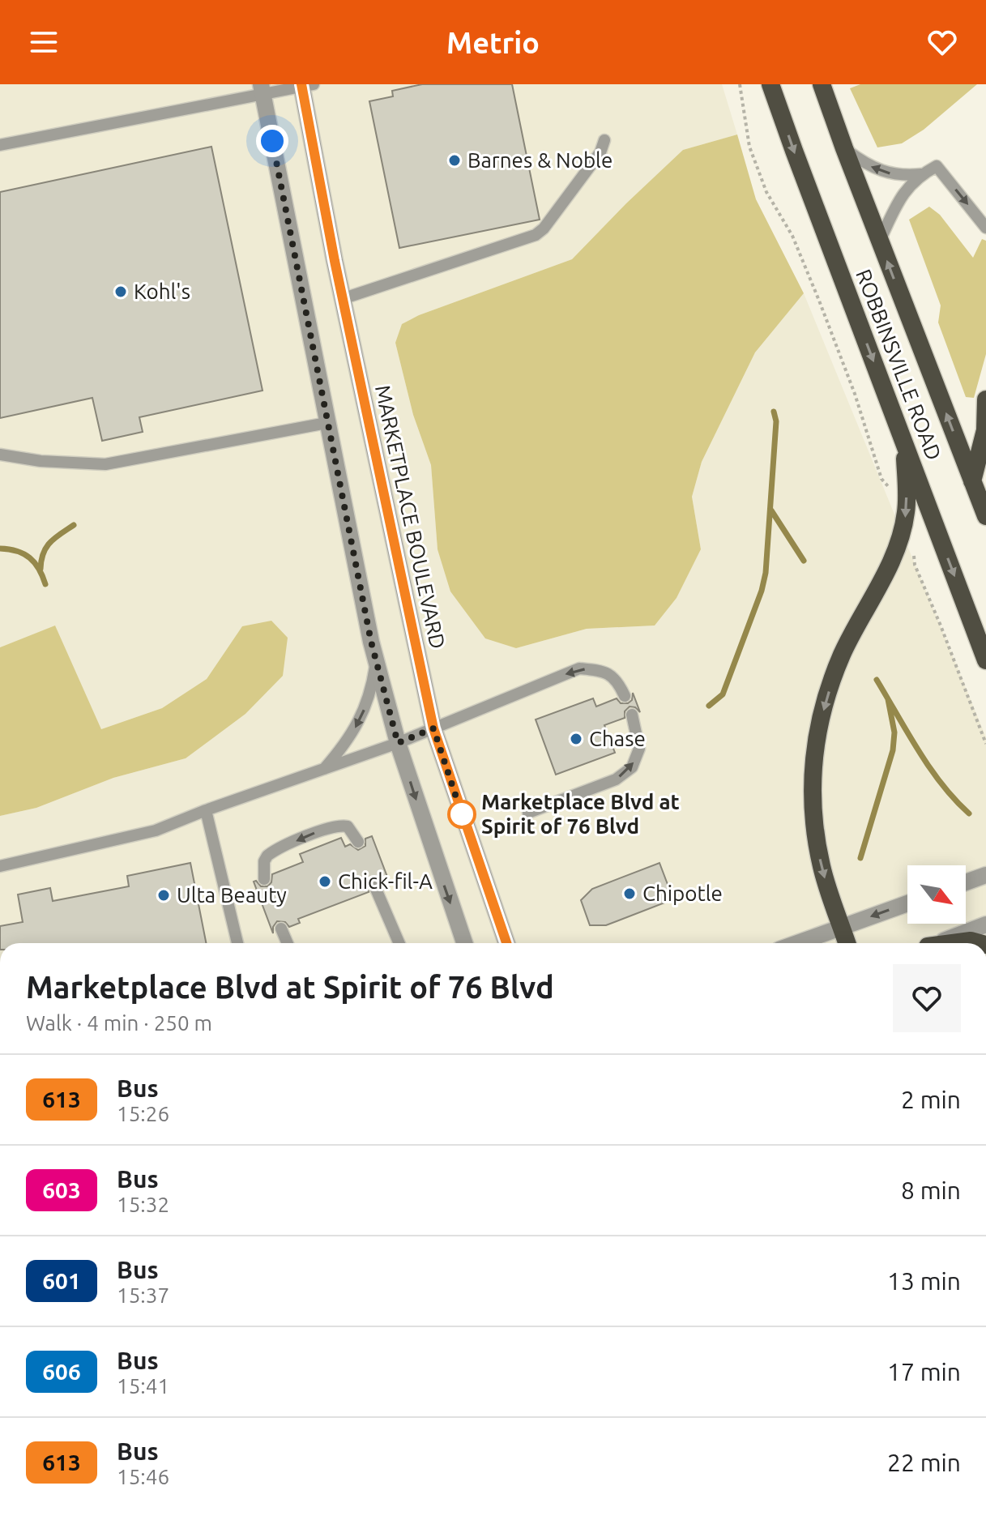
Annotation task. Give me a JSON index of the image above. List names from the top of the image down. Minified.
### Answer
{"streets":{"highway":["ROBBINSVILLE ROAD"],"street":["MARKETPLACE BOULEVARD"]},"places":["Barnes & Noble","Kohl's","Chase","Marketplace Blvd at Spirit of 76 Blvd","Chick-fil-A","Chipotle","Ulta Beauty"],"lines":["bus line 613"],"north":"bottom right","page":{"header":"Metrio","heading":["Marketplace Blvd at Spirit of 76 Blvd","Walk · 4 min · 250 m"],"list":[{"mark":"613","name":"Bus","note":"15:26","value":"2 min"},{"mark":"603","name":"Bus","note":"15:32","value":"8 min"},{"mark":"601","name":"Bus","note":"15:37","value":"13 min"},{"mark":"606","name":"Bus","note":"15:41","value":"17 min"},{"mark":"613","name":"Bus","note":"15:46","value":"22 min"}]}}
